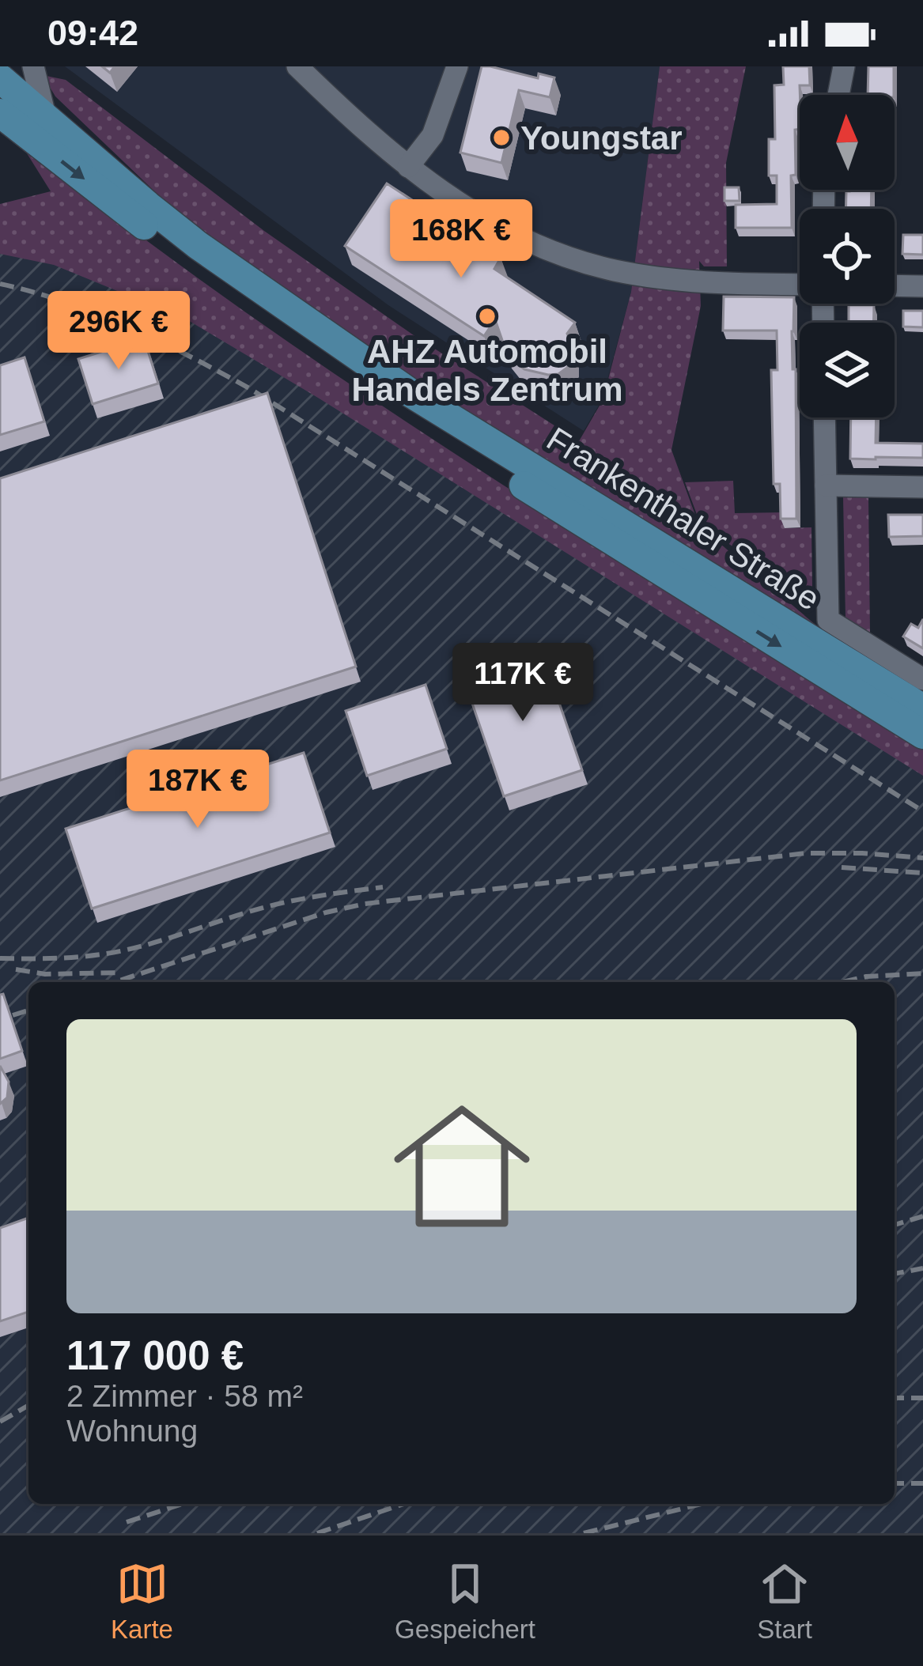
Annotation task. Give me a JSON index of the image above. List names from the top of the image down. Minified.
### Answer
{"streets":{"main road":["Frankenthaler Straße"]},"places":["Youngstar","AHZ Automobil Handels Zentrum"],"north":"top","page":{"status":"09:42","price":["168K €","296K €","117K €","187K €"],"list":[{"name":"117 000 €","note":"2 Zimmer · 58 m² · Wohnung"}],"tabs":["Karte","Gespeichert","Start"]}}
